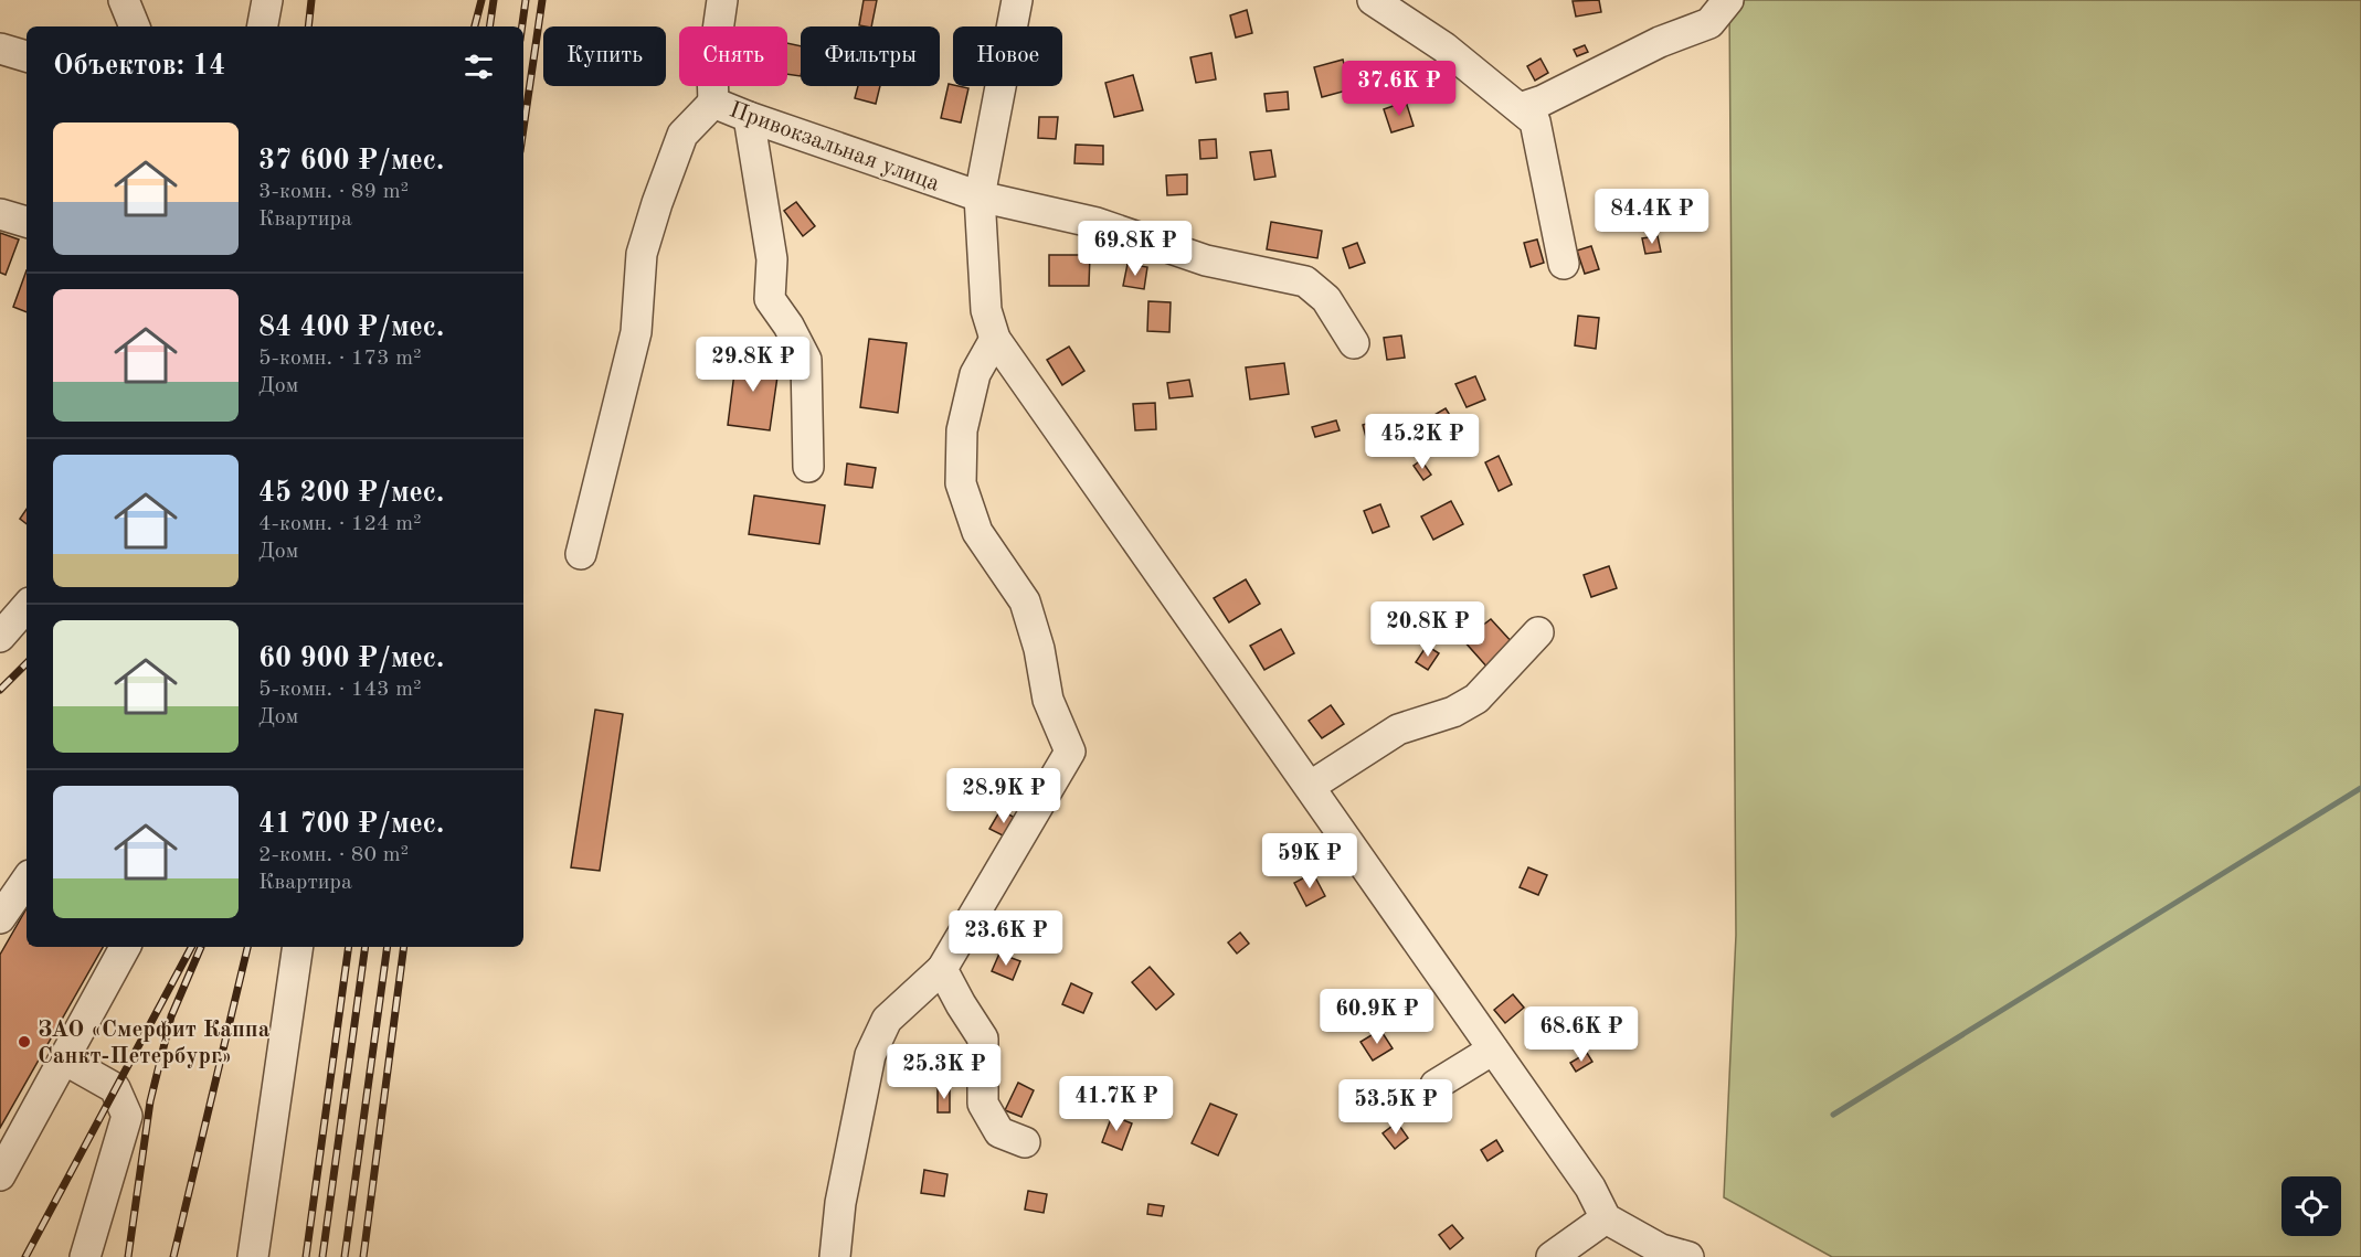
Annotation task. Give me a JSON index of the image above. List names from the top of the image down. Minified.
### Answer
{"streets":{"street":["Привокзальная улица"]},"places":["ЗАО «Смерфит Каппа Санкт-Петербург»"],"page":{"chip":["Купить","Снять","Фильтры","Новое"],"heading":"Объектов: 14","price":["37.6K ₽","84.4K ₽","69.8K ₽","29.8K ₽","45.2K ₽","20.8K ₽","28.9K ₽","59K ₽","23.6K ₽","60.9K ₽","68.6K ₽","25.3K ₽","41.7K ₽","53.5K ₽"],"list":[{"name":"37 600 ₽/мес.","note":"3-комн. · 89 m² · Квартира"},{"name":"84 400 ₽/мес.","note":"5-комн. · 173 m² · Дом"},{"name":"45 200 ₽/мес.","note":"4-комн. · 124 m² · Дом"},{"name":"60 900 ₽/мес.","note":"5-комн. · 143 m² · Дом"},{"name":"41 700 ₽/мес.","note":"2-комн. · 80 m² · Квартира"}]}}
